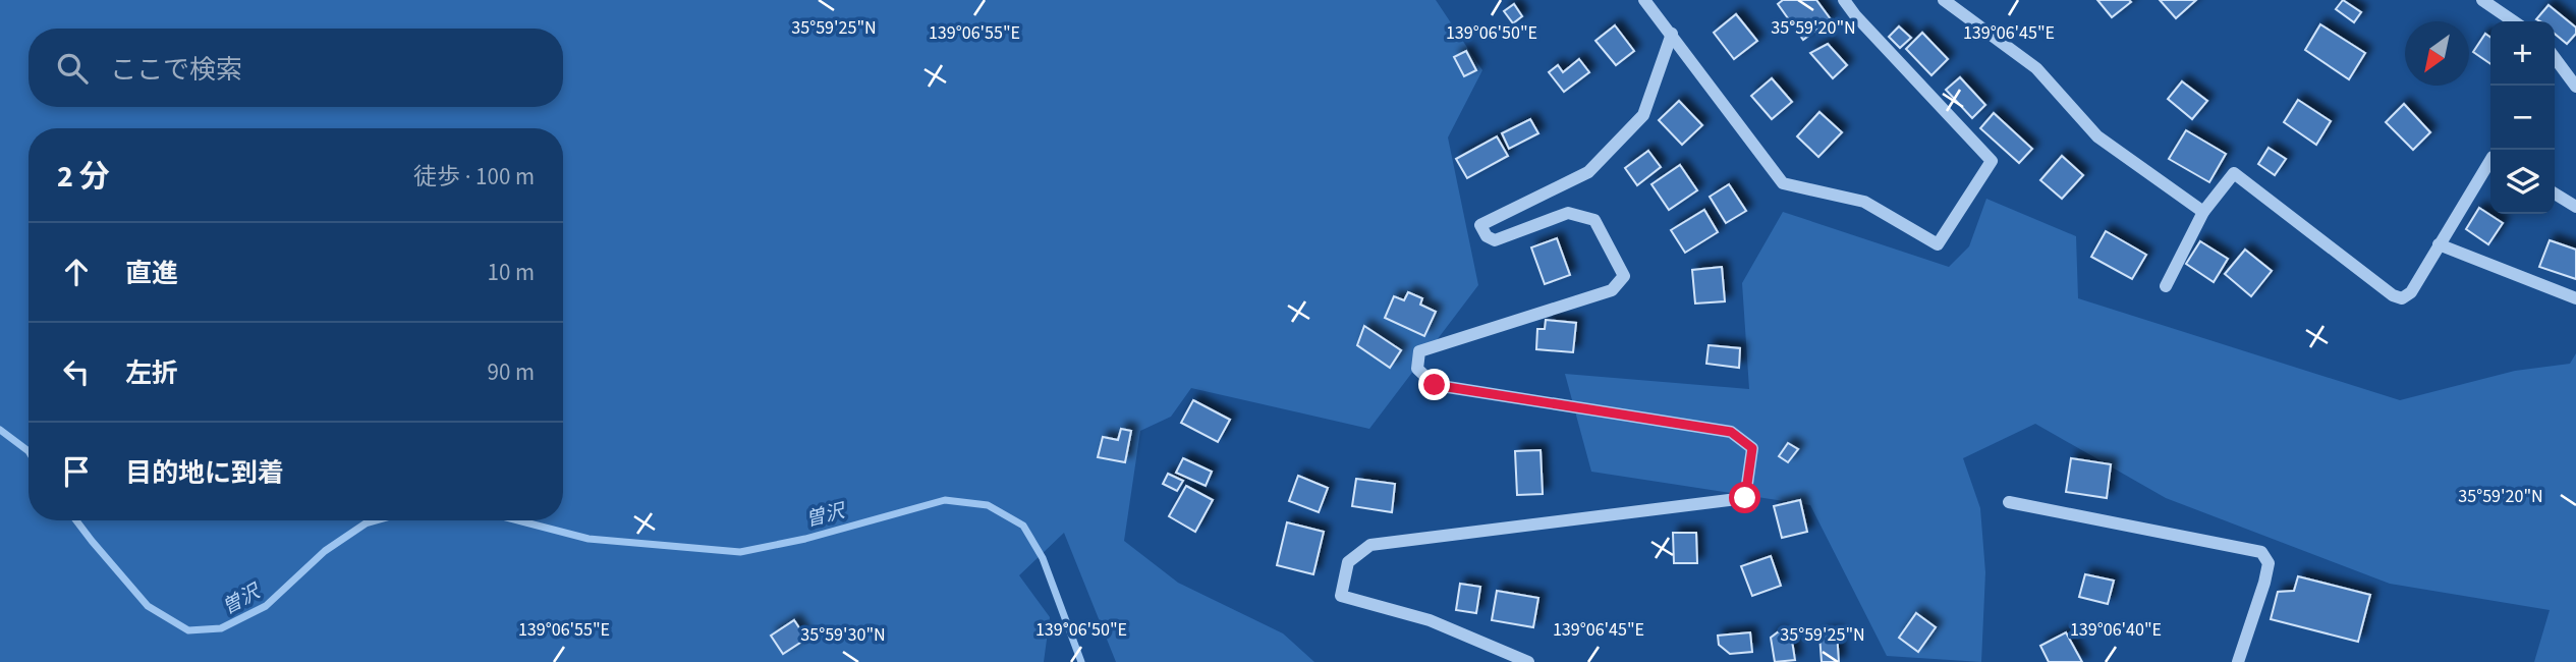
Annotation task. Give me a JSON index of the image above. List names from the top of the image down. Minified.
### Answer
{"water":["曽沢"],"north":"bottom left","page":{"map_buttons":["+","−"],"search":"ここで検索","heading":["2 分","徒歩 · 100 m"],"list":[["直進","10 m"],["左折","90 m"],"目的地に到着"]},"coordinates":["35°59'20\"N","35°59'25\"N","139°06'45\"E","139°06'55\"E","139°06'50\"E","139°06'40\"E","35°59'30\"N"]}
